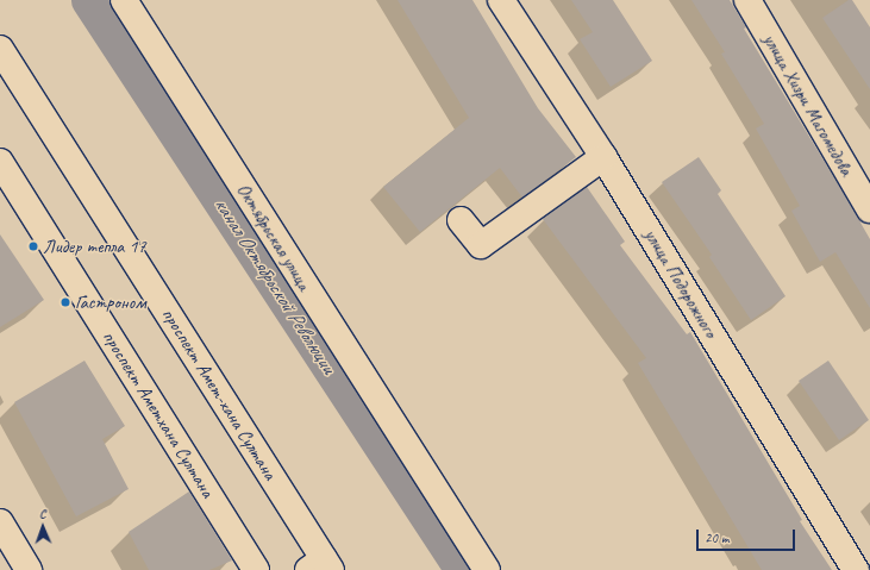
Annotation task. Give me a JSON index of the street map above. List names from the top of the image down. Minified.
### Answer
{"streets":{"street":["улица Хизри Магомедова","Октябрьская улица","улица Подорожного","проспект Амет-хана Султана","проспект Аметхана Султана"]},"water":["канал Октябрьской Революции"],"places":["Лидер тепла 17","Гастроном"],"scale_bar":"20 m","north":"top"}
